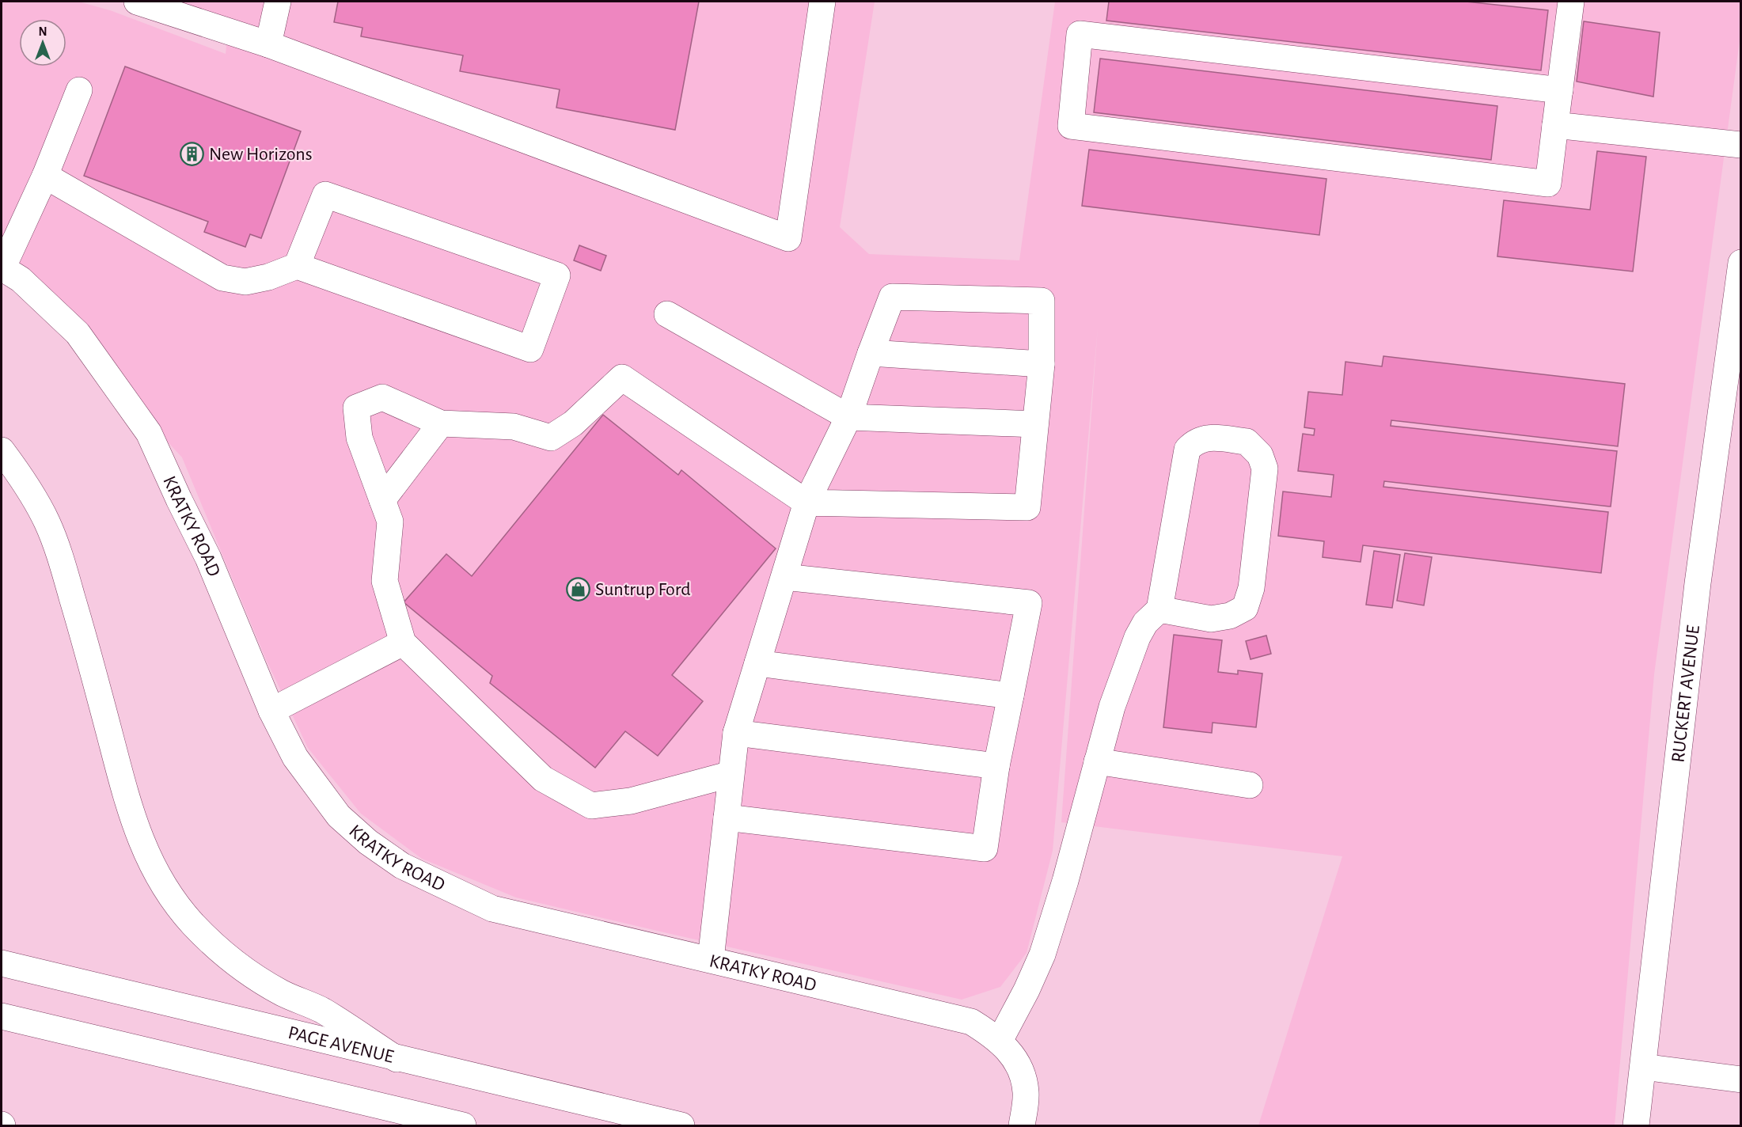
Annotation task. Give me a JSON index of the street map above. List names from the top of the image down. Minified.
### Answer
{"streets":{"main road":["KRATKY ROAD","RUCKERT AVENUE","PAGE AVENUE"]},"places":{"building":["New Horizons"],"shop":["Suntrup Ford"]},"north":"top"}
